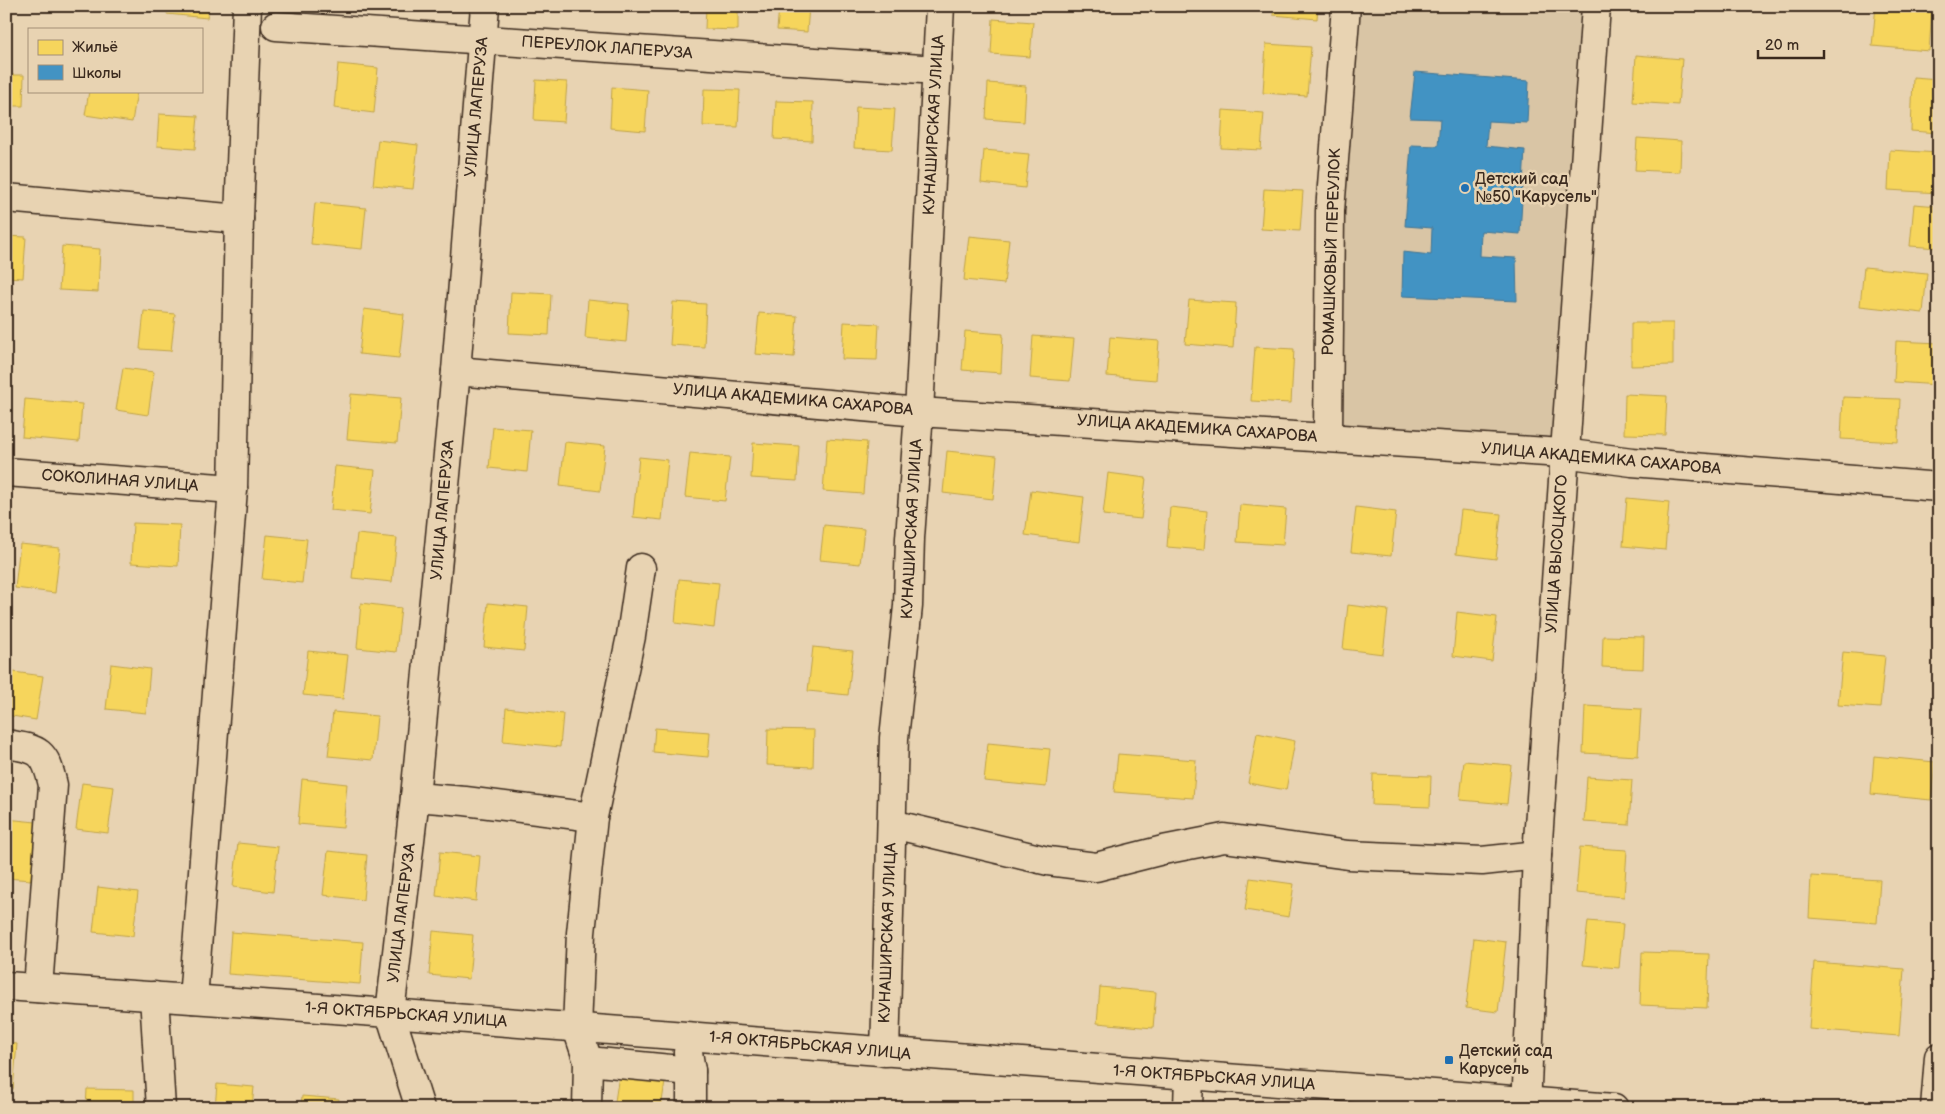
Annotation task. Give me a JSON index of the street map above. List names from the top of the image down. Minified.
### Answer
{"streets":{"street":["ПЕРЕУЛОК ЛАПЕРУЗА","УЛИЦА ЛАПЕРУЗА","КУНАШИРСКАЯ УЛИЦА","РОМАШКОВЫЙ ПЕРЕУЛОК","УЛИЦА АКАДЕМИКА САХАРОВА","СОКОЛИНАЯ УЛИЦА","УЛИЦА ВЫСОЦКОГО","1-Я ОКТЯБРЬСКАЯ УЛИЦА"]},"crossings":[["ПЕРЕУЛОК ЛАПЕРУЗА","УЛИЦА ЛАПЕРУЗА"],["ПЕРЕУЛОК ЛАПЕРУЗА","КУНАШИРСКАЯ УЛИЦА"],["УЛИЦА ЛАПЕРУЗА","УЛИЦА АКАДЕМИКА САХАРОВА"],["УЛИЦА ЛАПЕРУЗА","1-Я ОКТЯБРЬСКАЯ УЛИЦА"],["КУНАШИРСКАЯ УЛИЦА","УЛИЦА АКАДЕМИКА САХАРОВА"],["КУНАШИРСКАЯ УЛИЦА","1-Я ОКТЯБРЬСКАЯ УЛИЦА"],["РОМАШКОВЫЙ ПЕРЕУЛОК","УЛИЦА АКАДЕМИКА САХАРОВА"],["УЛИЦА АКАДЕМИКА САХАРОВА","УЛИЦА ВЫСОЦКОГО"],["УЛИЦА ВЫСОЦКОГО","1-Я ОКТЯБРЬСКАЯ УЛИЦА"]],"places":{"other":["Детский сад №50 \"Карусель\""],"transit":["Детский сад Карусель"]},"legend":["Жильё","Школы"],"scale_bar":"20 m"}
